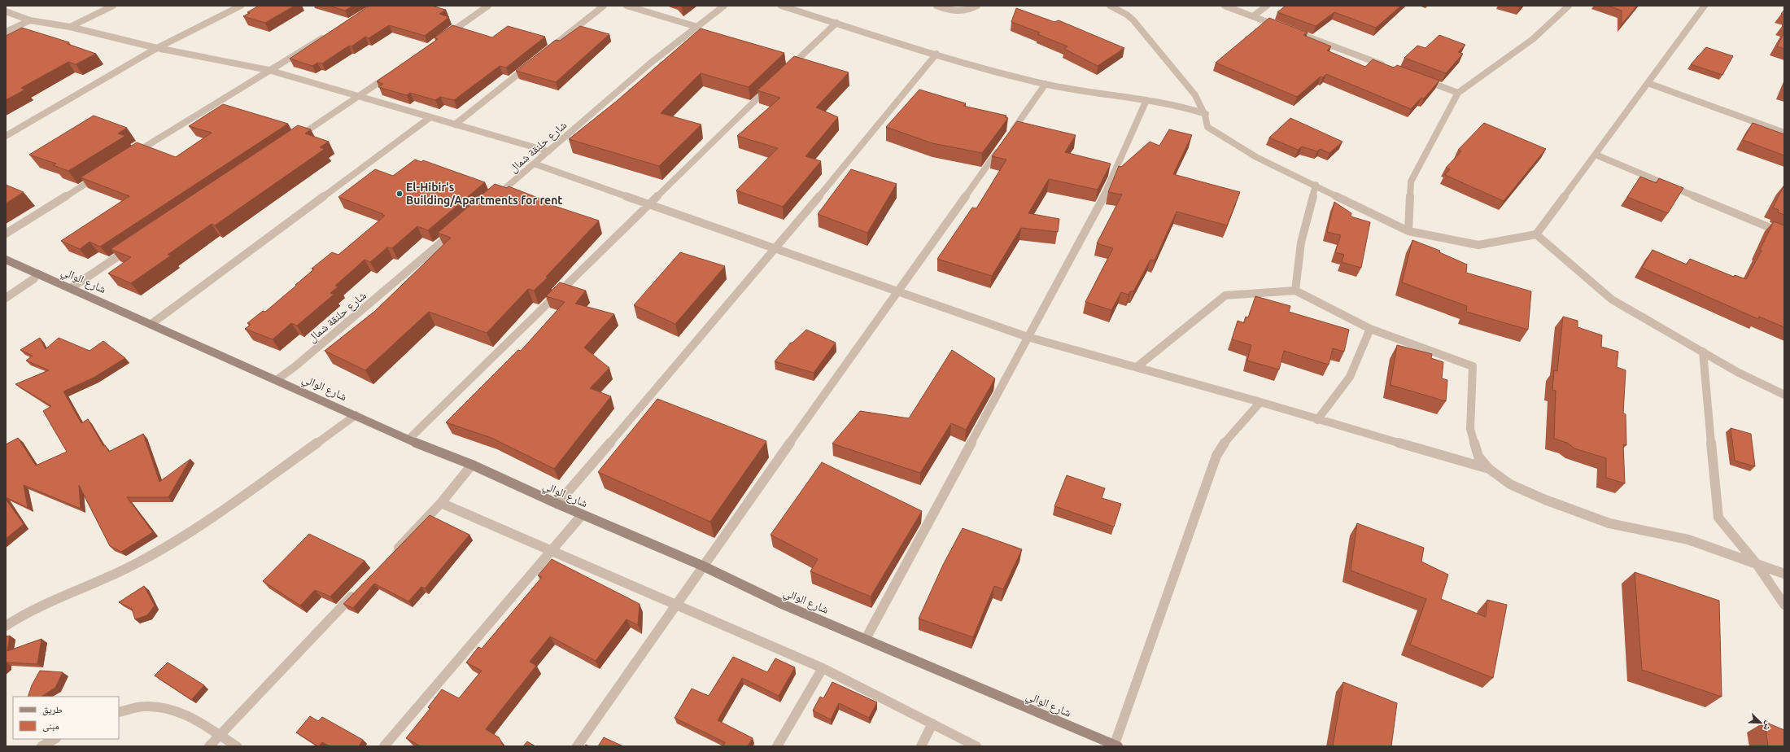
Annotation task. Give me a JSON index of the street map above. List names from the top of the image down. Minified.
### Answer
{"streets":{"main road":["شارع الوالي"],"street":["شارع حلنقة شمال"]},"crossings":[["شارع حلنقة شمال","شارع الوالي"]],"places":["El-Hibir's Building/Apartments for rent"],"legend":["طريق","مبنى"],"north":"bottom right"}
